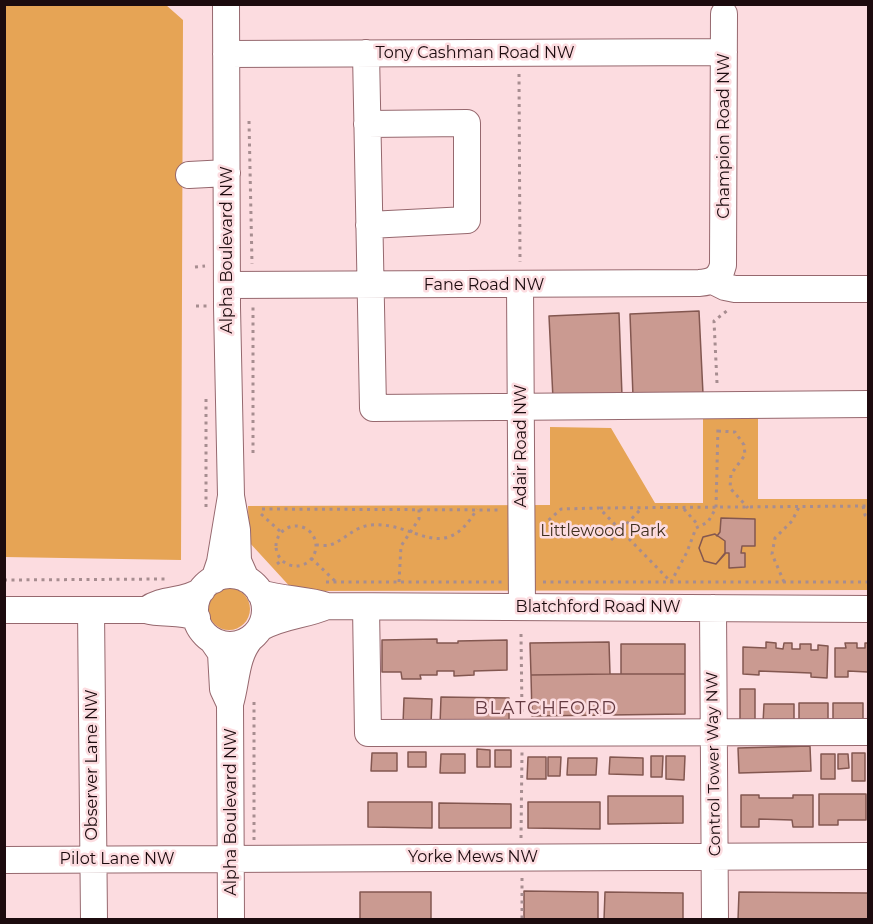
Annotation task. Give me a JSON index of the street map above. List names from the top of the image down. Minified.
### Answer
{"streets":{"street":["Tony Cashman Road NW","Champion Road NW","Alpha Boulevard NW","Fane Road NW","Adair Road NW","Blatchford Road NW","Control Tower Way NW","Observer Lane NW","Yorke Mews NW","Pilot Lane NW"]},"crossings":[["Tony Cashman Road NW","Champion Road NW"],["Tony Cashman Road NW","Alpha Boulevard NW"],["Champion Road NW","Fane Road NW"],["Alpha Boulevard NW","Fane Road NW"],["Alpha Boulevard NW","Blatchford Road NW"],["Alpha Boulevard NW","Yorke Mews NW"],["Alpha Boulevard NW","Pilot Lane NW"],["Fane Road NW","Adair Road NW"],["Adair Road NW","Blatchford Road NW"],["Blatchford Road NW","Control Tower Way NW"],["Control Tower Way NW","Yorke Mews NW"],["Observer Lane NW","Pilot Lane NW"],["Yorke Mews NW","Pilot Lane NW"]],"districts":["BLATCHFORD"],"parks":["Littlewood Park"]}
